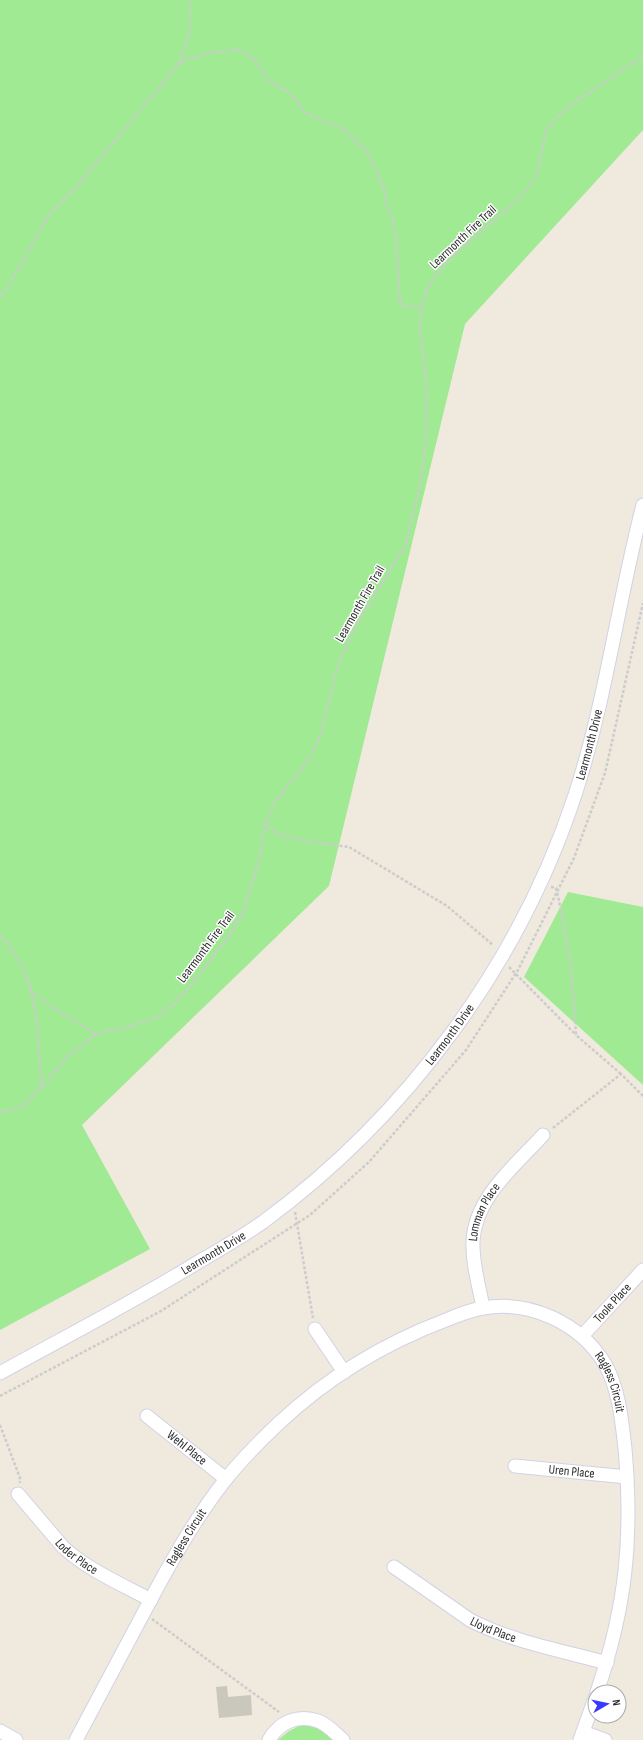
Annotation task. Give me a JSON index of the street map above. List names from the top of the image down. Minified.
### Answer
{"streets":{"street":["Learmonth Drive","Lomman Place","Toole Place","Ragless Circuit","Wehl Place","Uren Place","Loder Place","Lloyd Place"],"path":["Learmonth Fire Trail"]},"crossings":[["Lomman Place","Ragless Circuit"],["Toole Place","Ragless Circuit"],["Ragless Circuit","Wehl Place"],["Ragless Circuit","Uren Place"],["Ragless Circuit","Loder Place"],["Ragless Circuit","Lloyd Place"]],"north":"right"}
